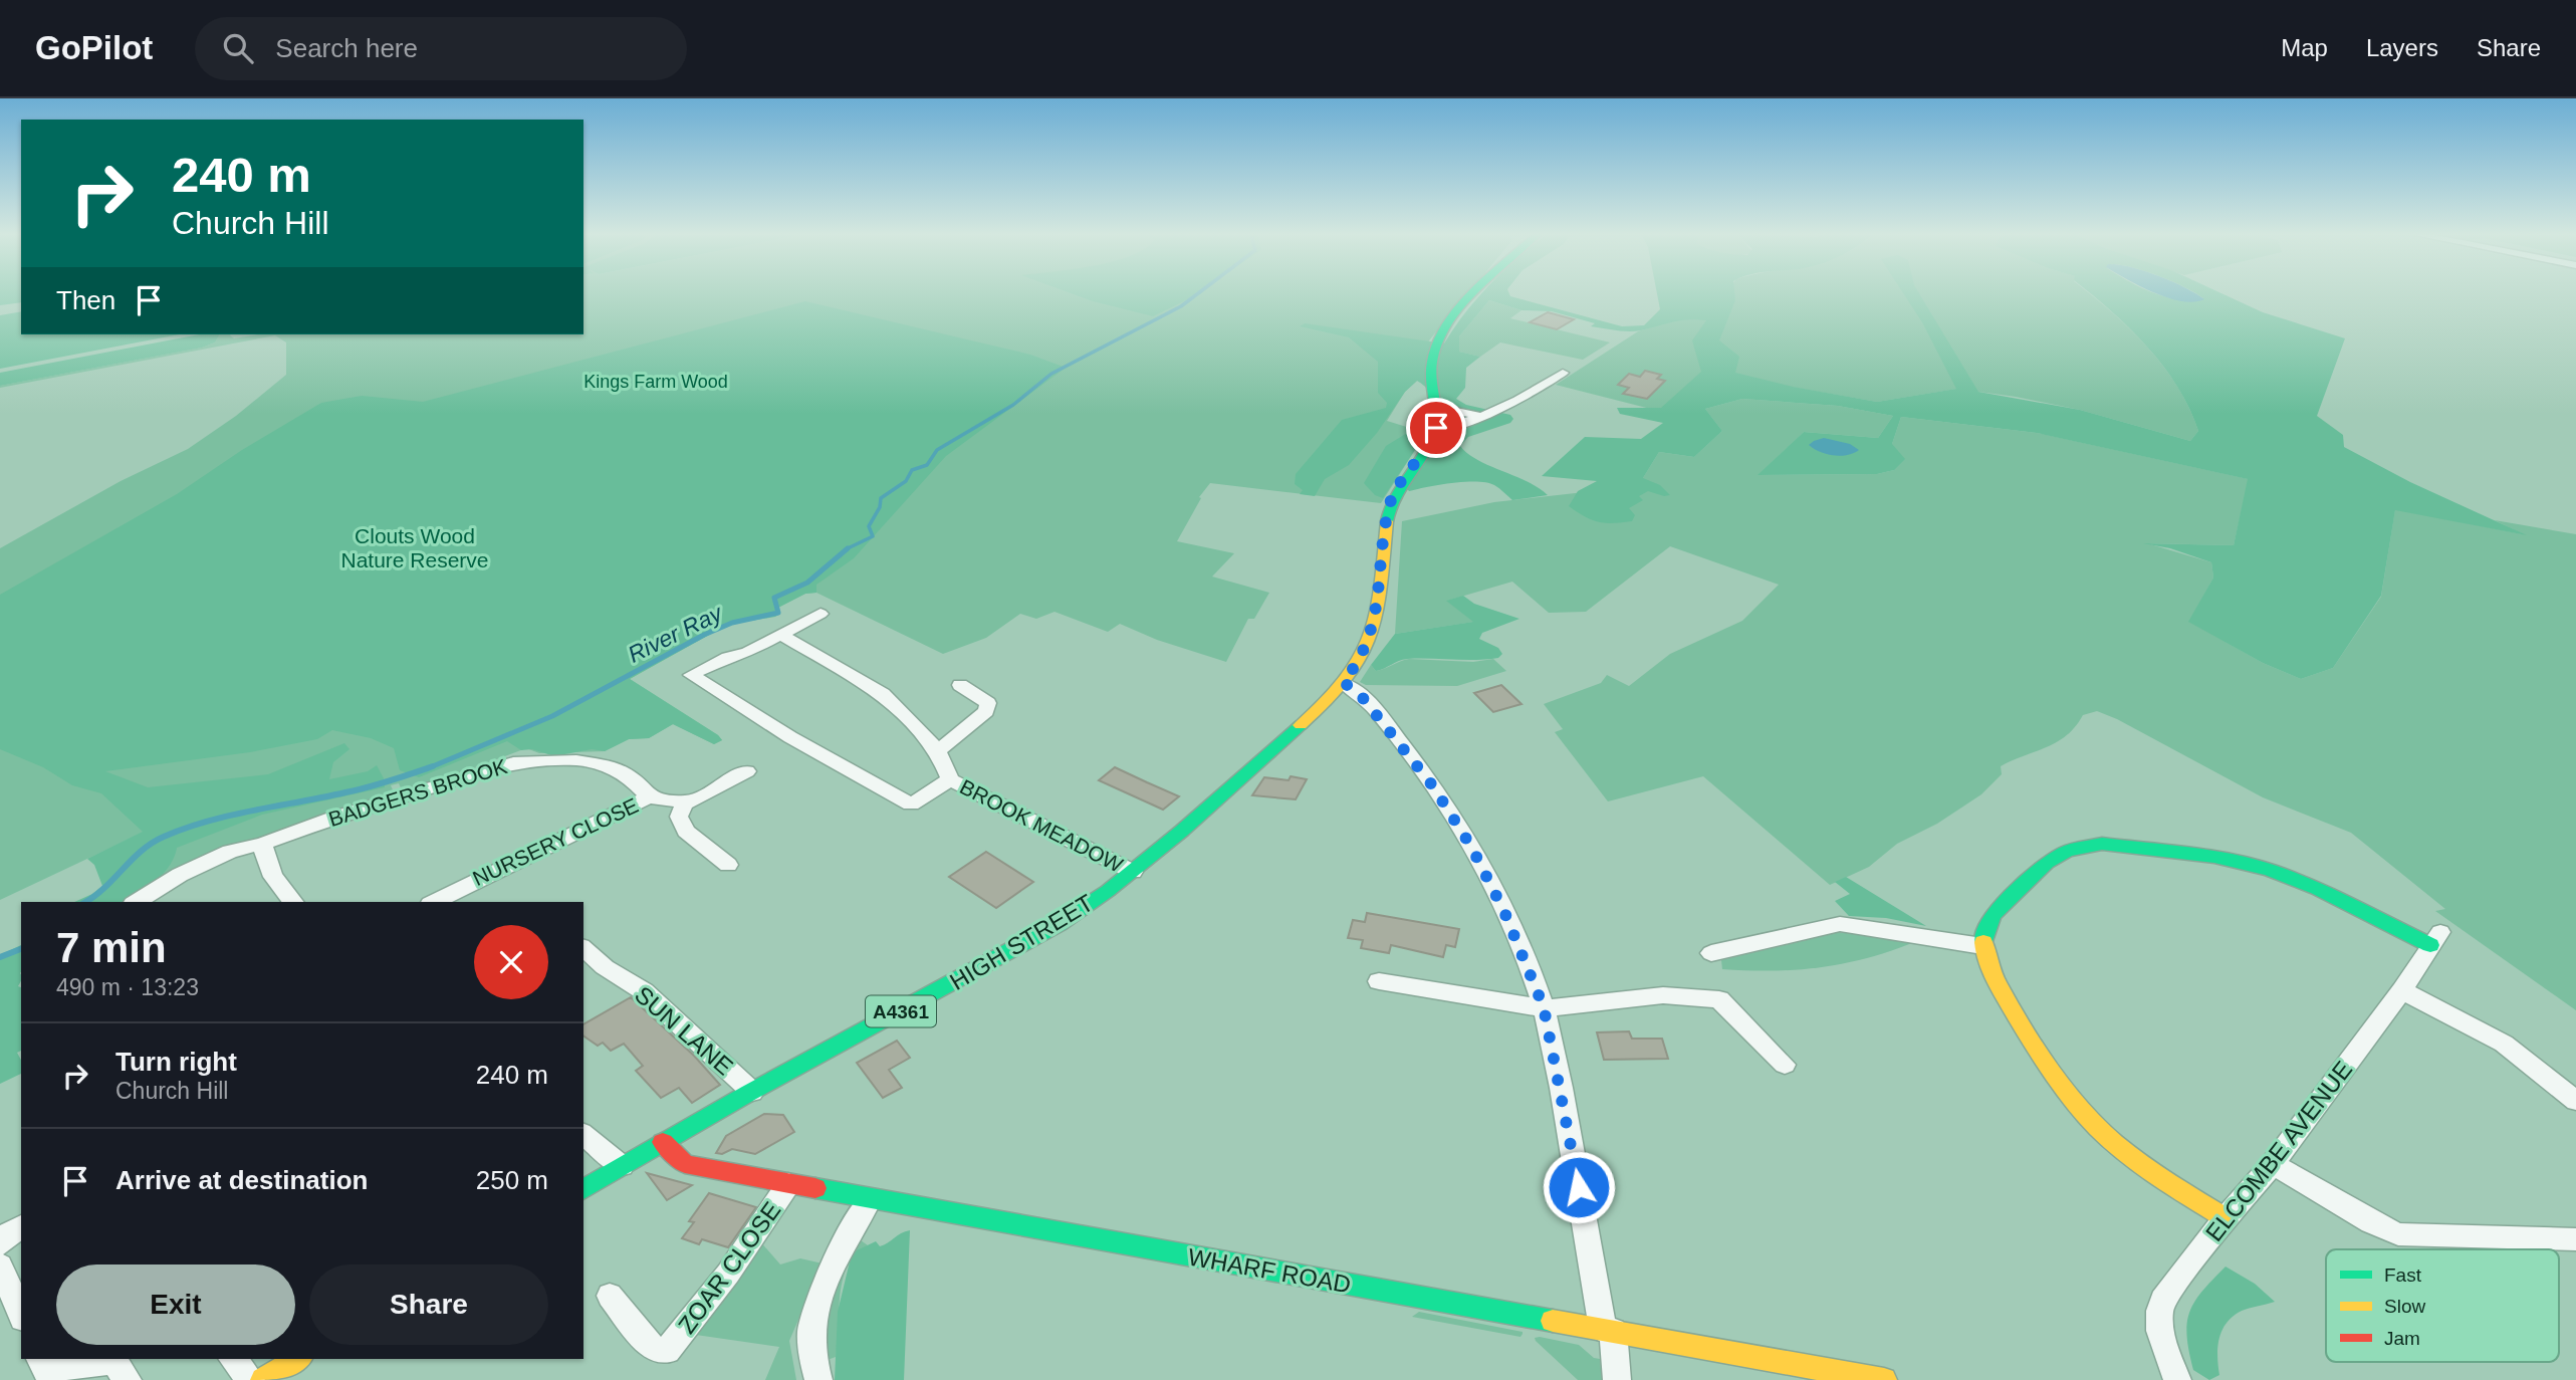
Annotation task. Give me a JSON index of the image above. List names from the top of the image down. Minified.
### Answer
{"streets":{"main road":["HIGH STREET","A4361","WHARF ROAD"],"street":["BADGERS BROOK","BROOK MEADOW","NURSERY CLOSE","SUN LANE","ELCOMBE AVENUE","ZOAR CLOSE"]},"crossings":[["BADGERS BROOK","NURSERY CLOSE"],["BROOK MEADOW","HIGH STREET"],["HIGH STREET","A4361"],["HIGH STREET","SUN LANE"],["HIGH STREET","WHARF ROAD"],["ZOAR CLOSE","WHARF ROAD"]],"water":["River Ray"],"parks":["Kings Farm Wood","Clouts Wood Nature Reserve"],"legend":["Fast","Slow","Jam"],"page":{"header":"GoPilot","search":"Search here","nav":["Map","Layers","Share"],"turn":["240 m","Church Hill"],"then":"Then","heading":["7 min","490 m · 13:23"],"list":[{"name":"Turn right","note":"Church Hill","value":"240 m"},{"name":"Arrive at destination","value":"250 m"}],"buttons":["Exit","Share"]}}
